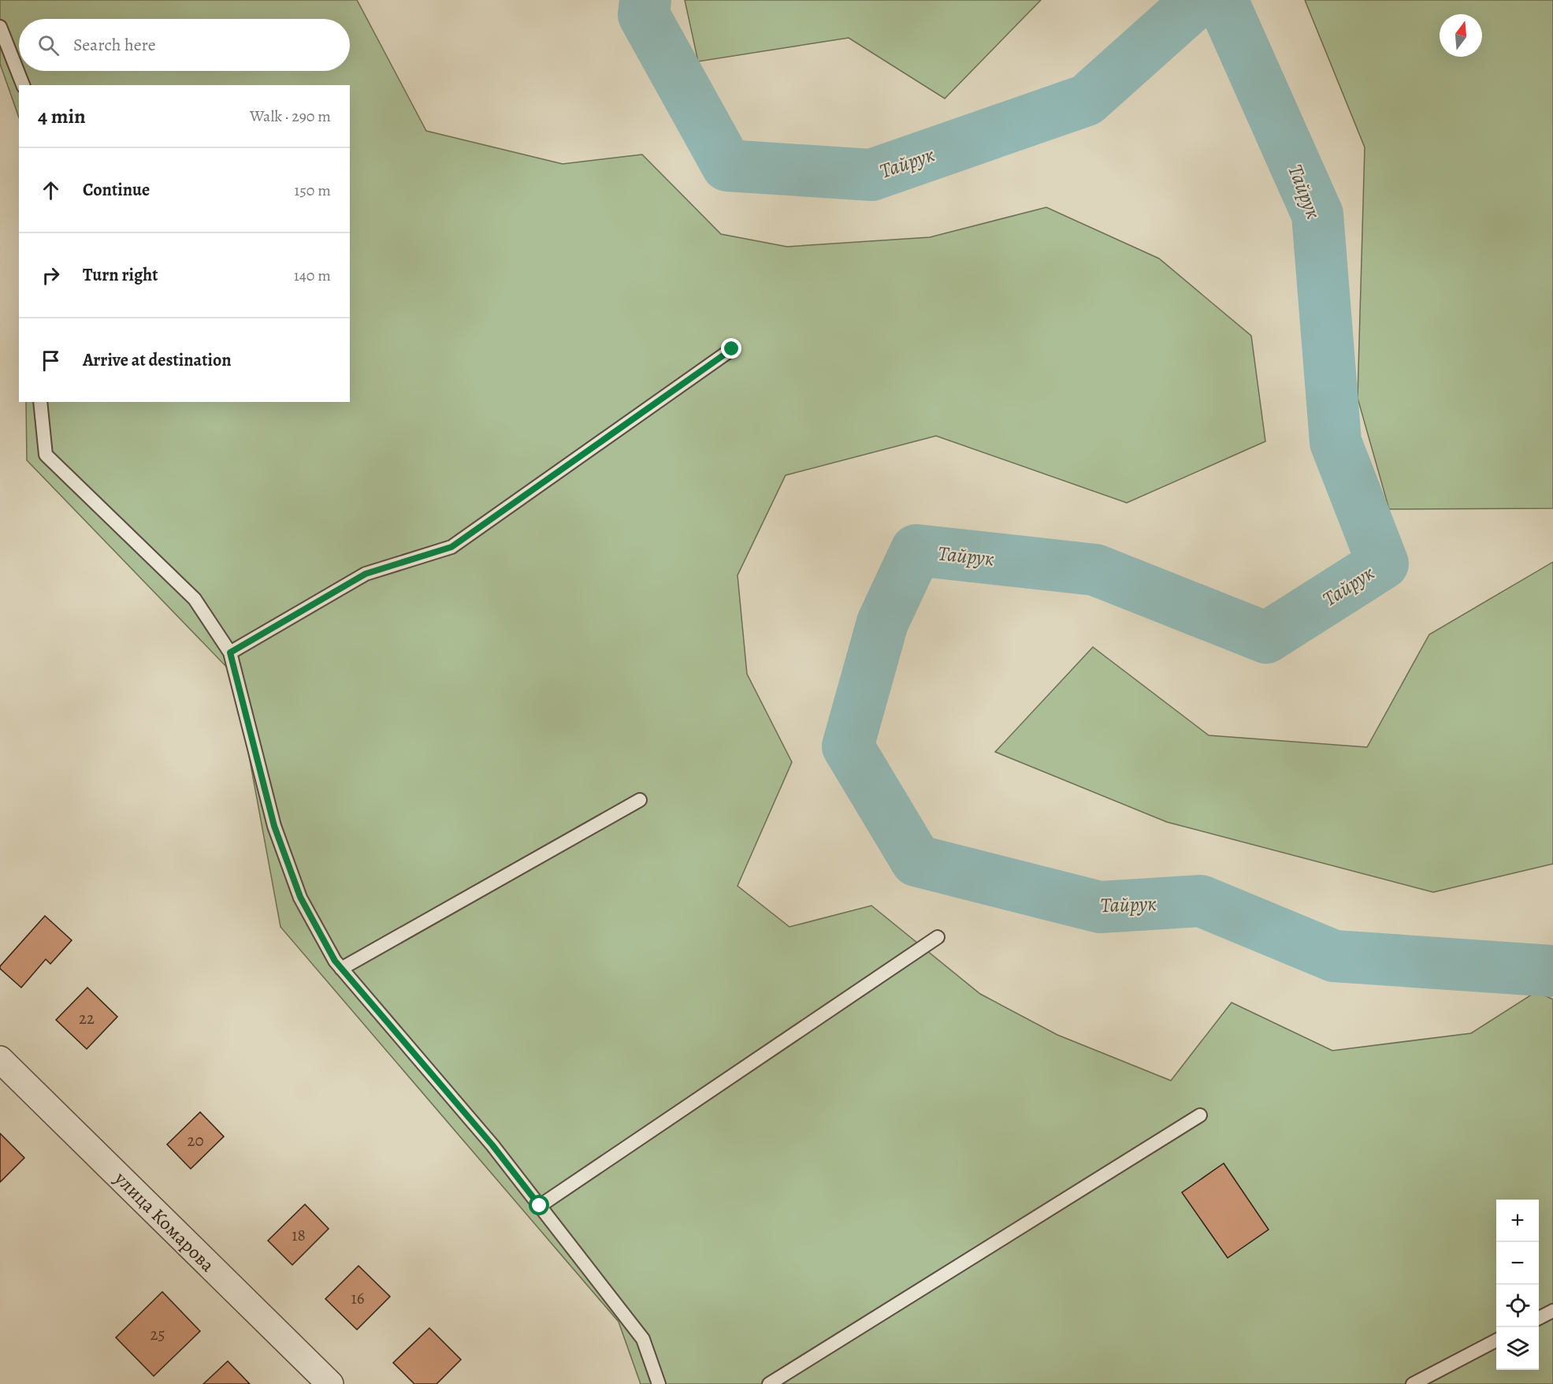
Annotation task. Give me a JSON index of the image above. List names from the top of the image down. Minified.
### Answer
{"streets":{"street":["улица Комарова"]},"water":["Тайрук"],"house_numbers":["22","20","18","16","25"],"north":"top","page":{"search":"Search here","heading":["4 min","Walk · 290 m"],"list":[["Continue","150 m"],["Turn right","140 m"],"Arrive at destination"],"map_buttons":["+","−"]}}
